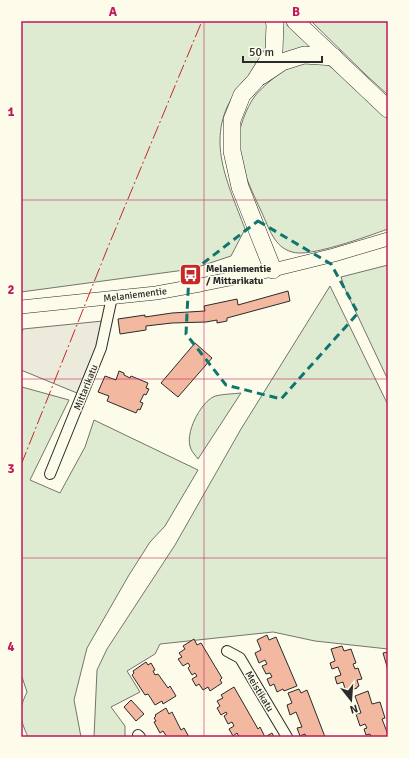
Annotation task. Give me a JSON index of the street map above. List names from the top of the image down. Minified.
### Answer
{"streets":{"main road":["Melaniementie"],"street":["Mittarikatu","Meistikatu"]},"crossings":[["Melaniementie","Mittarikatu"]],"places":{"bus stop":["Melaniementie / Mittarikatu"]},"scale_bar":"50 m","north":"bottom","grid":{"columns":["A","B"],"rows":["1","2","3","4"]}}
